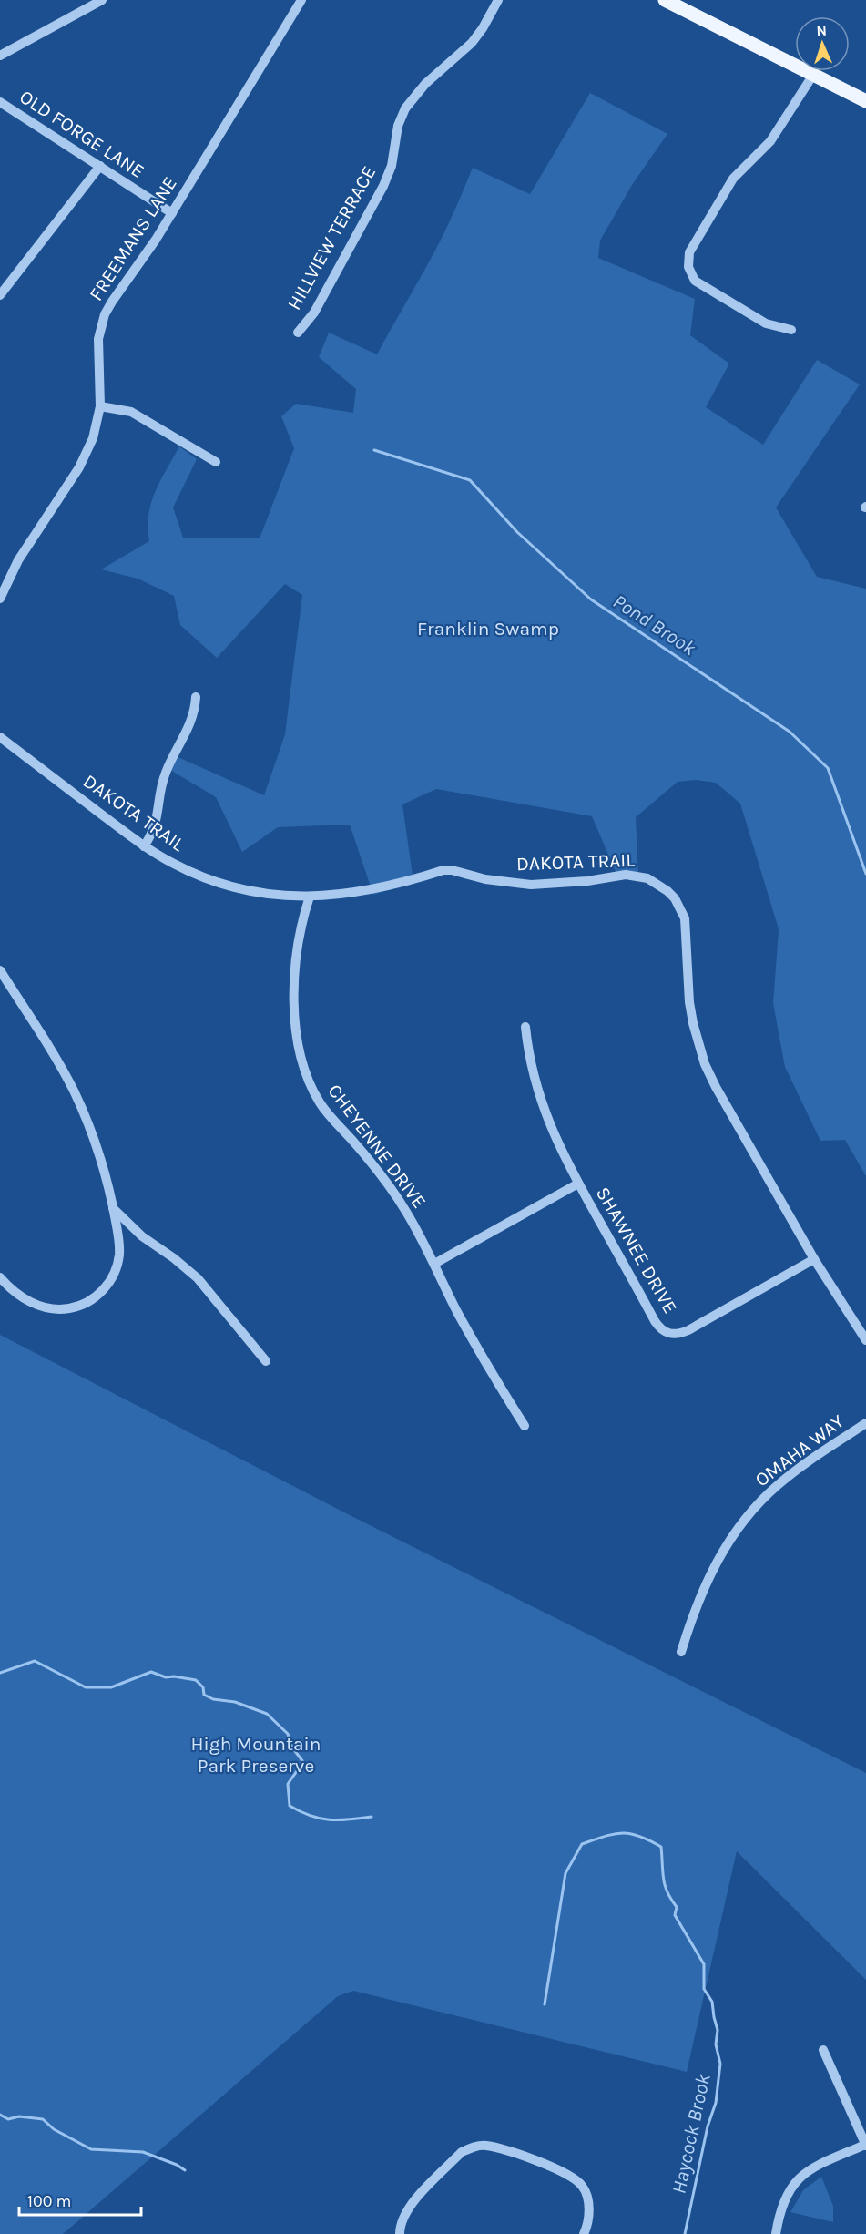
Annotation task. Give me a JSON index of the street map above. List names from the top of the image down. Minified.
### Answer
{"streets":{"street":["OLD FORGE LANE","HILLVIEW TERRACE","FREEMANS LANE","DAKOTA TRAIL","CHEYENNE DRIVE","SHAWNEE DRIVE","OMAHA WAY"]},"crossings":[["OLD FORGE LANE","FREEMANS LANE"],["DAKOTA TRAIL","CHEYENNE DRIVE"],["DAKOTA TRAIL","SHAWNEE DRIVE"]],"water":["Pond Brook","Haycock Brook"],"parks":["Franklin Swamp","High Mountain Park Preserve"],"scale_bar":"100 m","north":"top"}
